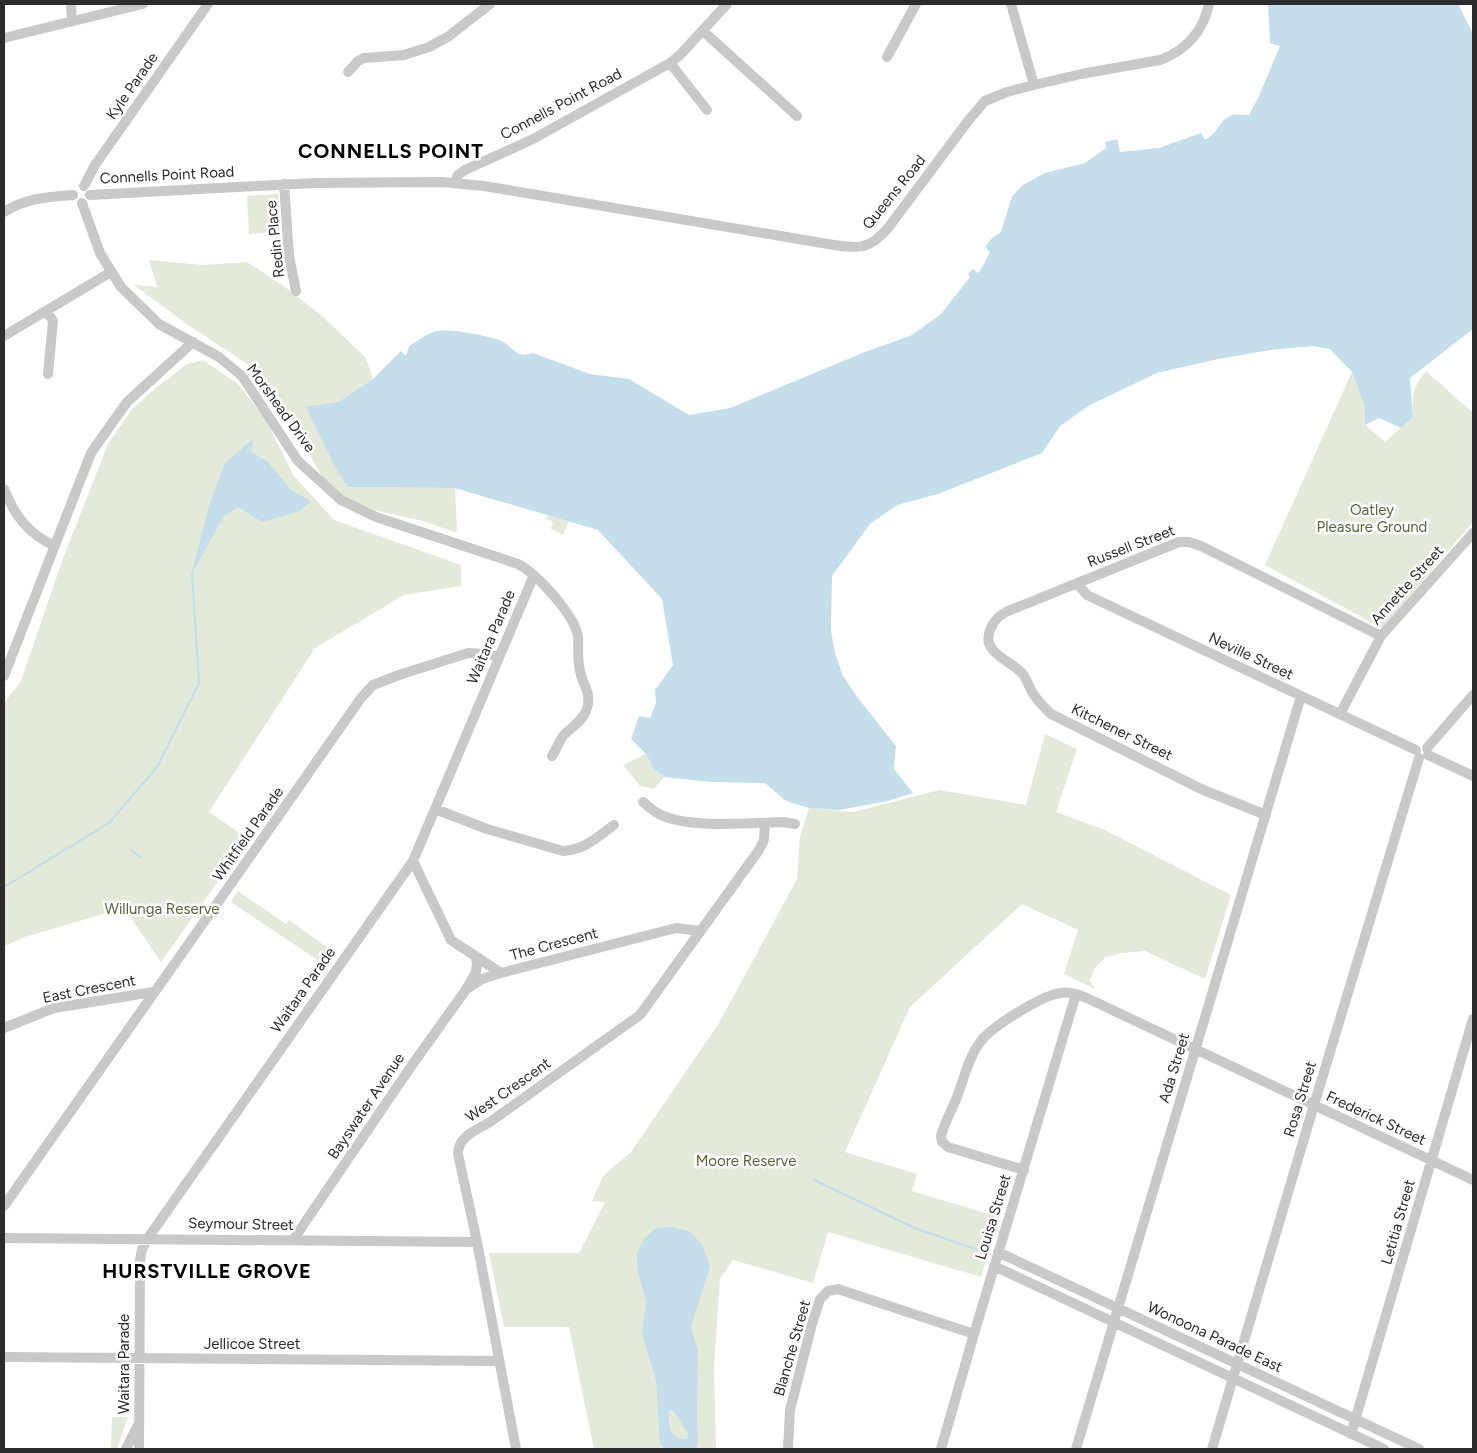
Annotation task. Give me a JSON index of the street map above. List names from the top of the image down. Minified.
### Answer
{"streets":{"street":["Kyle Parade","Connells Point Road","Queens Road","Redin Place","Morshead Drive","Russell Street","Annette Street","Waitara Parade","Neville Street","Kitchener Street","Whitfield Parade","The Crescent","East Crescent","Ada Street","West Crescent","Rosa Street","Bayswater Avenue","Frederick Street","Louisa Street","Letitia Street","Seymour Street","Wonoona Parade East","Jellicoe Street","Blanche Street"]},"crossings":[["Kyle Parade","Connells Point Road"],["Connells Point Road","Queens Road"],["Connells Point Road","Redin Place"],["Morshead Drive","Waitara Parade"],["Russell Street","Annette Street"],["Russell Street","Neville Street"],["Russell Street","Kitchener Street"],["Annette Street","Neville Street"],["Waitara Parade","Whitfield Parade"],["Waitara Parade","The Crescent"],["Waitara Parade","Seymour Street"],["Waitara Parade","Jellicoe Street"],["Neville Street","Ada Street"],["Neville Street","Rosa Street"],["Kitchener Street","Ada Street"],["Whitfield Parade","East Crescent"],["The Crescent","West Crescent"],["The Crescent","Bayswater Avenue"],["Ada Street","Frederick Street"],["Ada Street","Wonoona Parade East"],["West Crescent","Seymour Street"],["West Crescent","Jellicoe Street"],["Rosa Street","Frederick Street"],["Rosa Street","Wonoona Parade East"],["Bayswater Avenue","Seymour Street"],["Frederick Street","Louisa Street"],["Frederick Street","Letitia Street"],["Louisa Street","Wonoona Parade East"],["Louisa Street","Blanche Street"],["Letitia Street","Wonoona Parade East"]],"districts":["CONNELLS POINT","HURSTVILLE GROVE"],"parks":["Oatley Pleasure Ground","Willunga Reserve","Moore Reserve"]}
